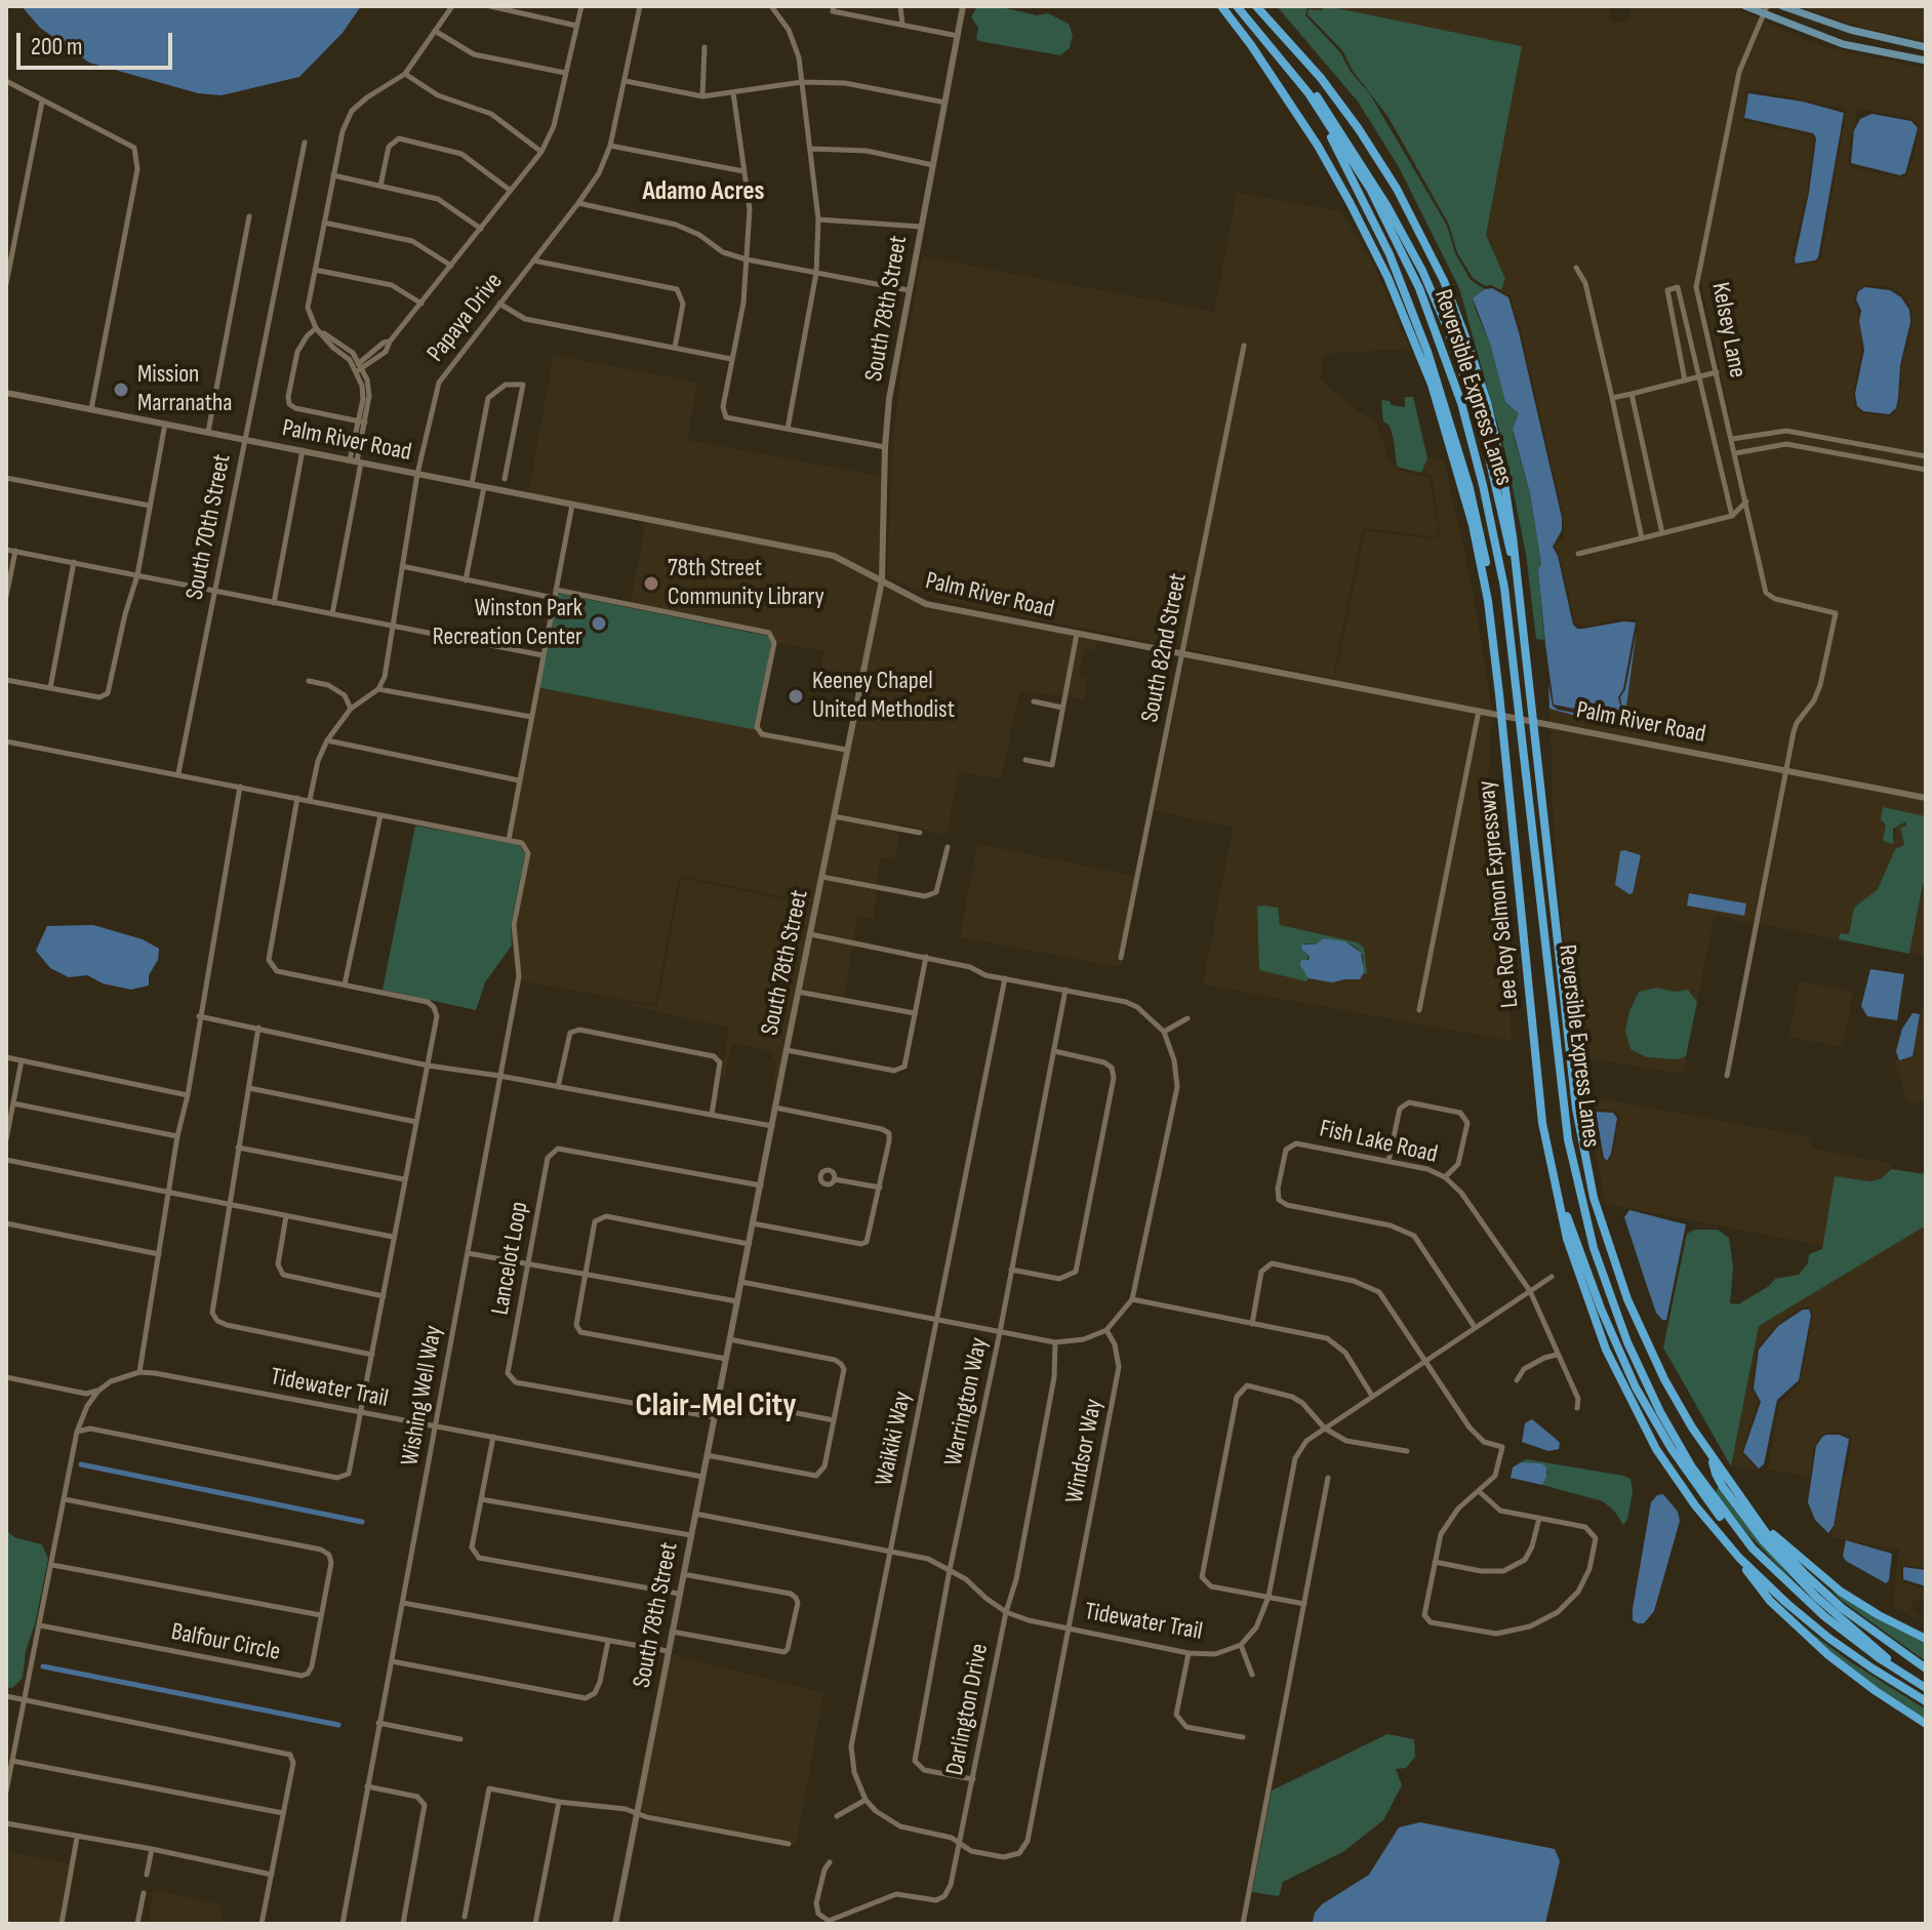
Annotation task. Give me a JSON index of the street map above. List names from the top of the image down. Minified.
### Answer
{"streets":{"highway":["Reversible Express Lanes","Lee Roy Selmon Expressway"],"street":["South 78th Street","Papaya Drive","Kelsey Lane","Palm River Road","South 70th Street","South 82nd Street","Fish Lake Road","Lancelot Loop","Tidewater Trail","Wishing Well Way","Warrington Way","Waikiki Way","Windsor Way","Balfour Circle","Darlington Drive"]},"crossings":[["South 78th Street","Palm River Road"],["South 78th Street","Lancelot Loop"],["South 78th Street","Tidewater Trail"],["Papaya Drive","Palm River Road"],["Kelsey Lane","Palm River Road"],["Palm River Road","South 70th Street"],["Palm River Road","South 82nd Street"],["Tidewater Trail","Wishing Well Way"],["Tidewater Trail","Warrington Way"],["Tidewater Trail","Waikiki Way"],["Tidewater Trail","Windsor Way"],["Tidewater Trail","Darlington Drive"],["Warrington Way","Darlington Drive"],["Windsor Way","Darlington Drive"]],"districts":["Adamo Acres","Clair-Mel City"],"places":["Mission Marranatha","78th Street Community Library","Winston Park Recreation Center","Keeney Chapel United Methodist"],"scale_bar":"200 m"}
